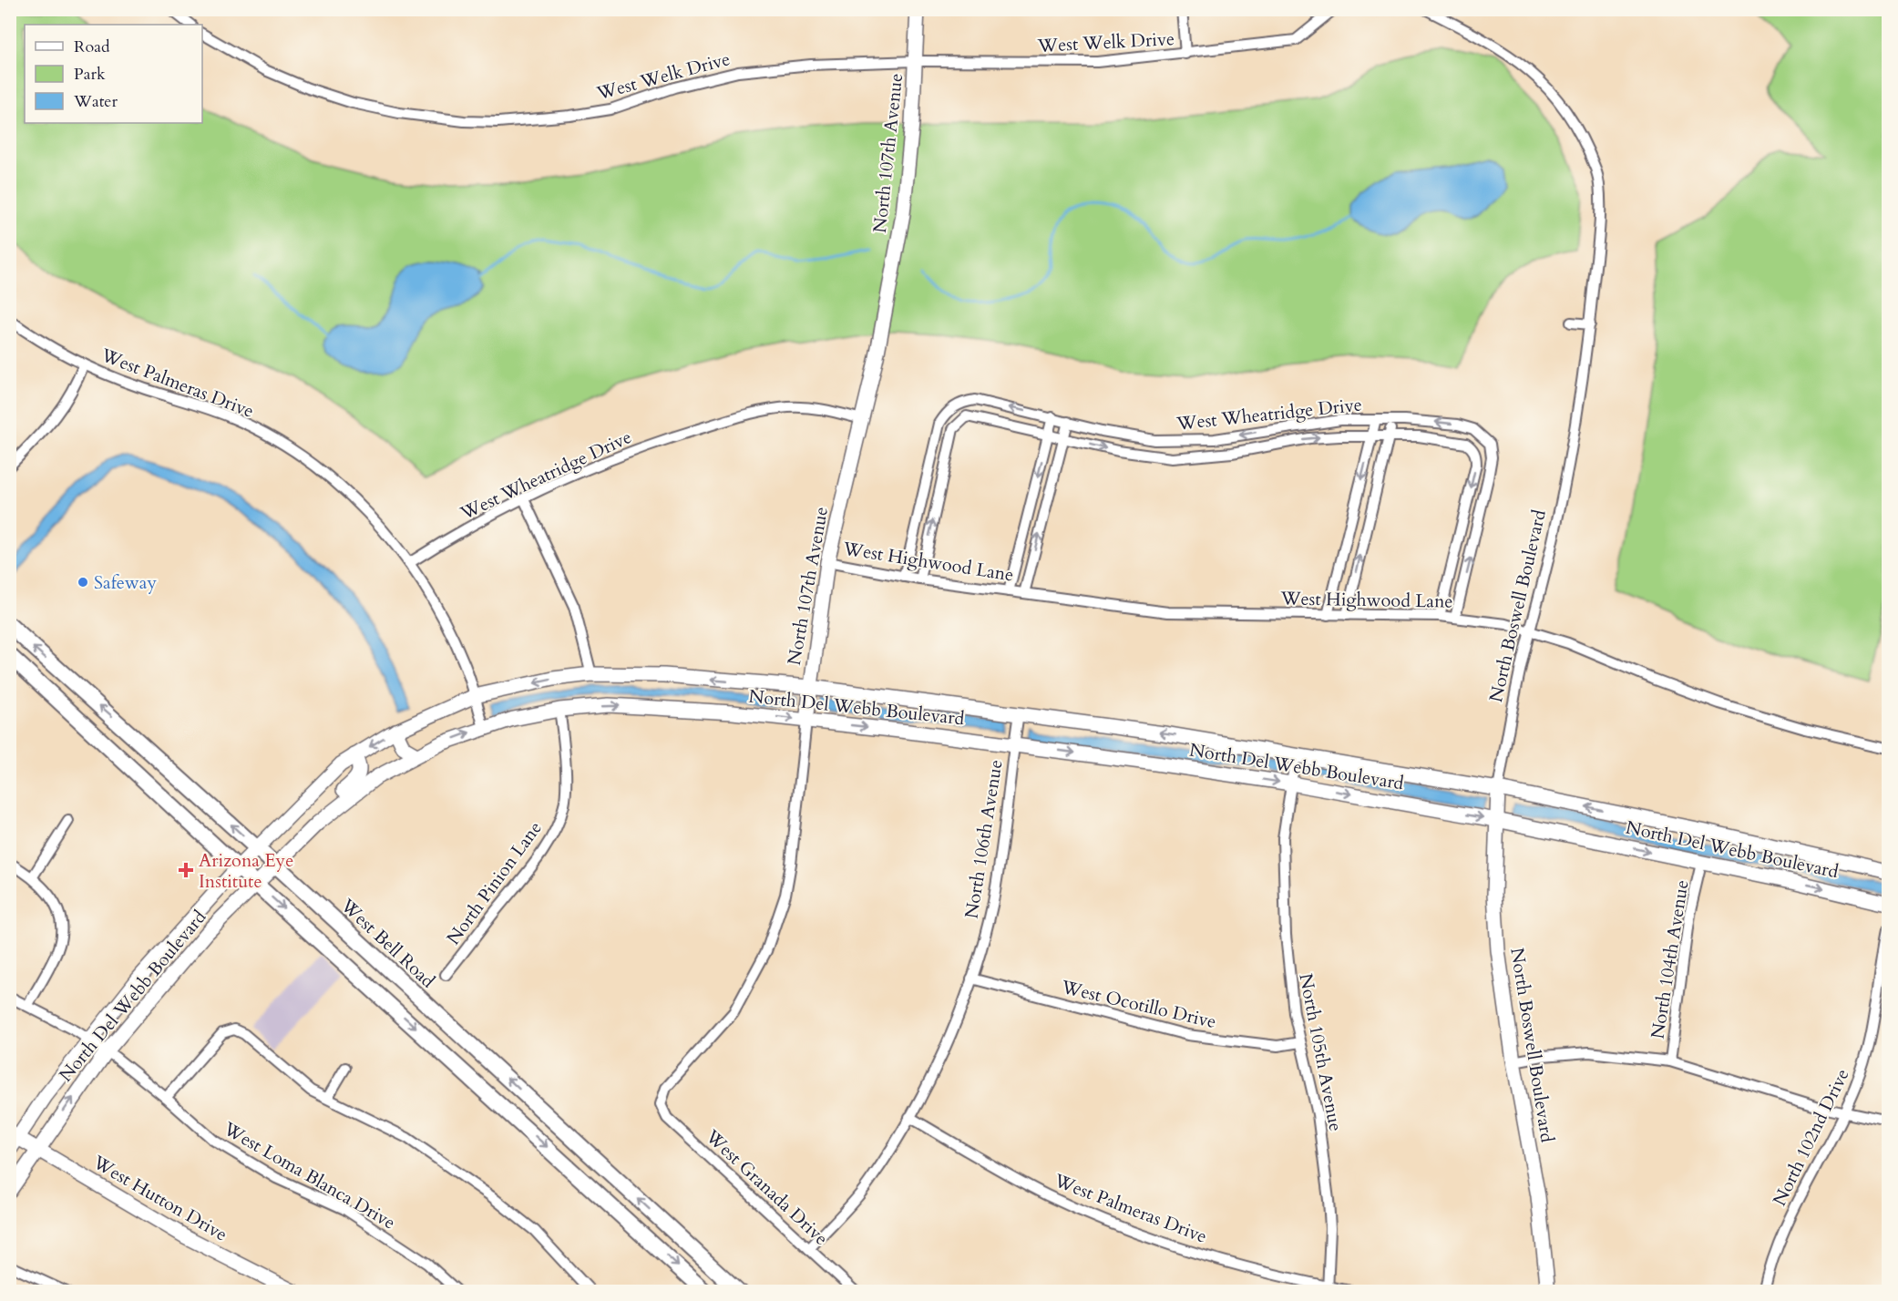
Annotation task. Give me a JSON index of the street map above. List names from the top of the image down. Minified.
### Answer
{"streets":{"main road":["West Bell Road"],"street":["West Welk Drive","North 107th Avenue","West Palmeras Drive","West Wheatridge Drive","West Highwood Lane","North Boswell Boulevard","North Del Webb Boulevard","North 106th Avenue","North Pinion Lane","North 104th Avenue","West Ocotillo Drive","North 105th Avenue","North 102nd Drive","West Loma Blanca Drive","West Granada Drive","West Hutton Drive"]},"crossings":[["West Welk Drive","North 107th Avenue"],["North 107th Avenue","West Wheatridge Drive"],["North 107th Avenue","West Highwood Lane"],["North 107th Avenue","North Del Webb Boulevard"],["North 107th Avenue","West Granada Drive"],["West Palmeras Drive","West Wheatridge Drive"],["West Palmeras Drive","North Del Webb Boulevard"],["West Palmeras Drive","North 106th Avenue"],["West Palmeras Drive","North 105th Avenue"],["West Wheatridge Drive","West Highwood Lane"],["West Highwood Lane","North Boswell Boulevard"],["North Boswell Boulevard","North Del Webb Boulevard"],["North Del Webb Boulevard","North 106th Avenue"],["North Del Webb Boulevard","North Pinion Lane"],["North Del Webb Boulevard","West Bell Road"],["North Del Webb Boulevard","North 104th Avenue"],["North Del Webb Boulevard","North 105th Avenue"],["North Del Webb Boulevard","West Loma Blanca Drive"],["North Del Webb Boulevard","West Hutton Drive"],["North 106th Avenue","West Ocotillo Drive"],["North 106th Avenue","West Granada Drive"],["West Ocotillo Drive","North 105th Avenue"]],"places":{"other":["Safeway"],"health":["Arizona Eye Institute"]},"legend":["Road","Park","Water"]}
